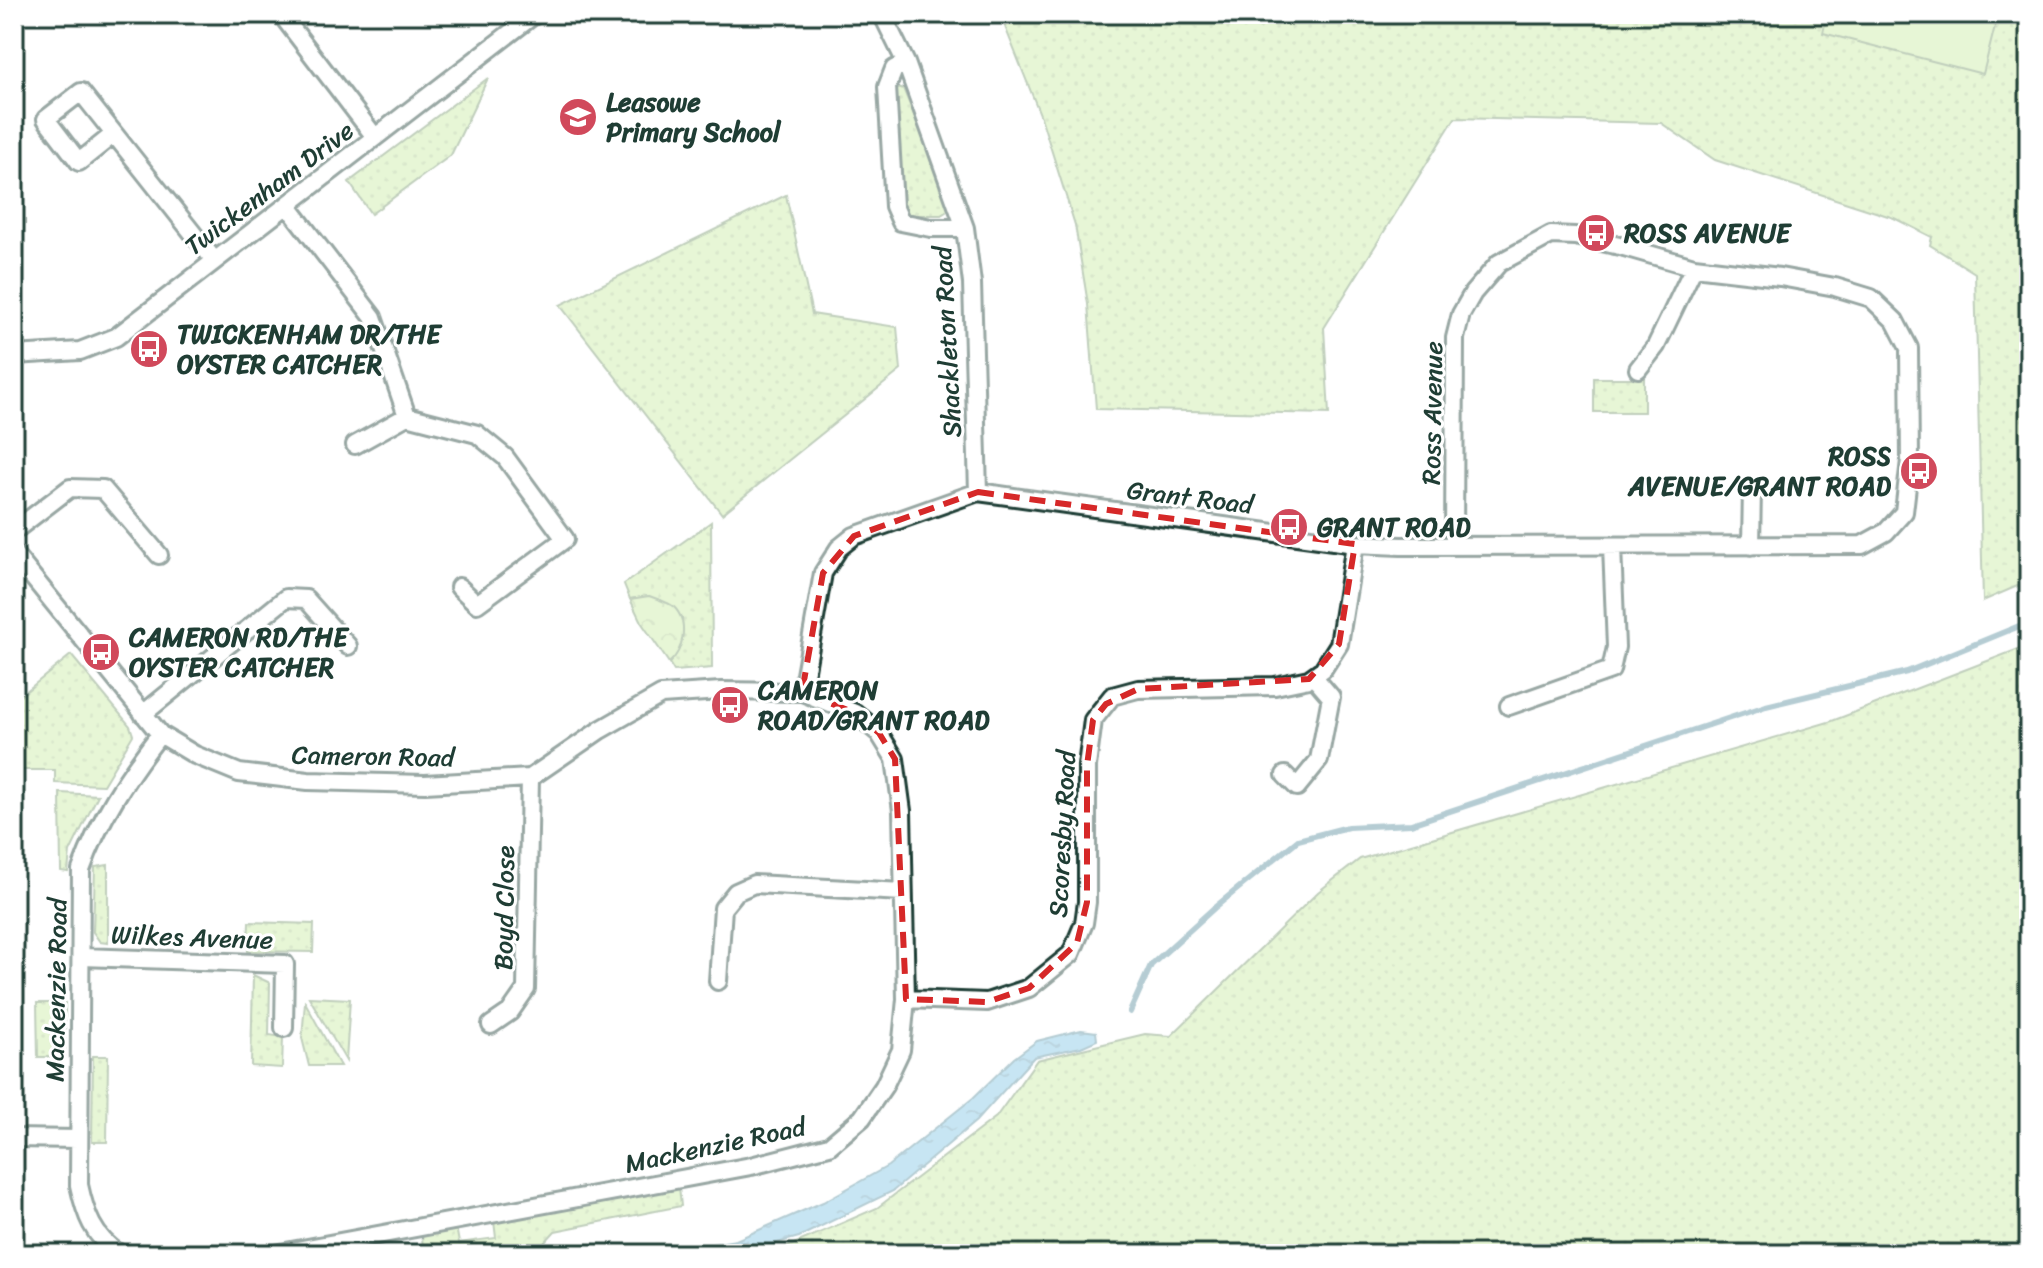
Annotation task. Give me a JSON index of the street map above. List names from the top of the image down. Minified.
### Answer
{"streets":{"street":["Twickenham Drive","Shackleton Road","Ross Avenue","Grant Road","Cameron Road","Scoresby Road","Boyd Close","Wilkes Avenue","Mackenzie Road"]},"crossings":[["Shackleton Road","Grant Road"],["Ross Avenue","Grant Road"],["Grant Road","Mackenzie Road"],["Cameron Road","Boyd Close"],["Cameron Road","Mackenzie Road"],["Scoresby Road","Mackenzie Road"],["Wilkes Avenue","Mackenzie Road"]],"places":{"school or university":["Leasowe Primary School"],"bus stop":["ROSS AVENUE","TWICKENHAM DR/THE OYSTER CATCHER","ROSS AVENUE/GRANT ROAD","GRANT ROAD","CAMERON RD/THE OYSTER CATCHER","CAMERON ROAD/GRANT ROAD"]}}
